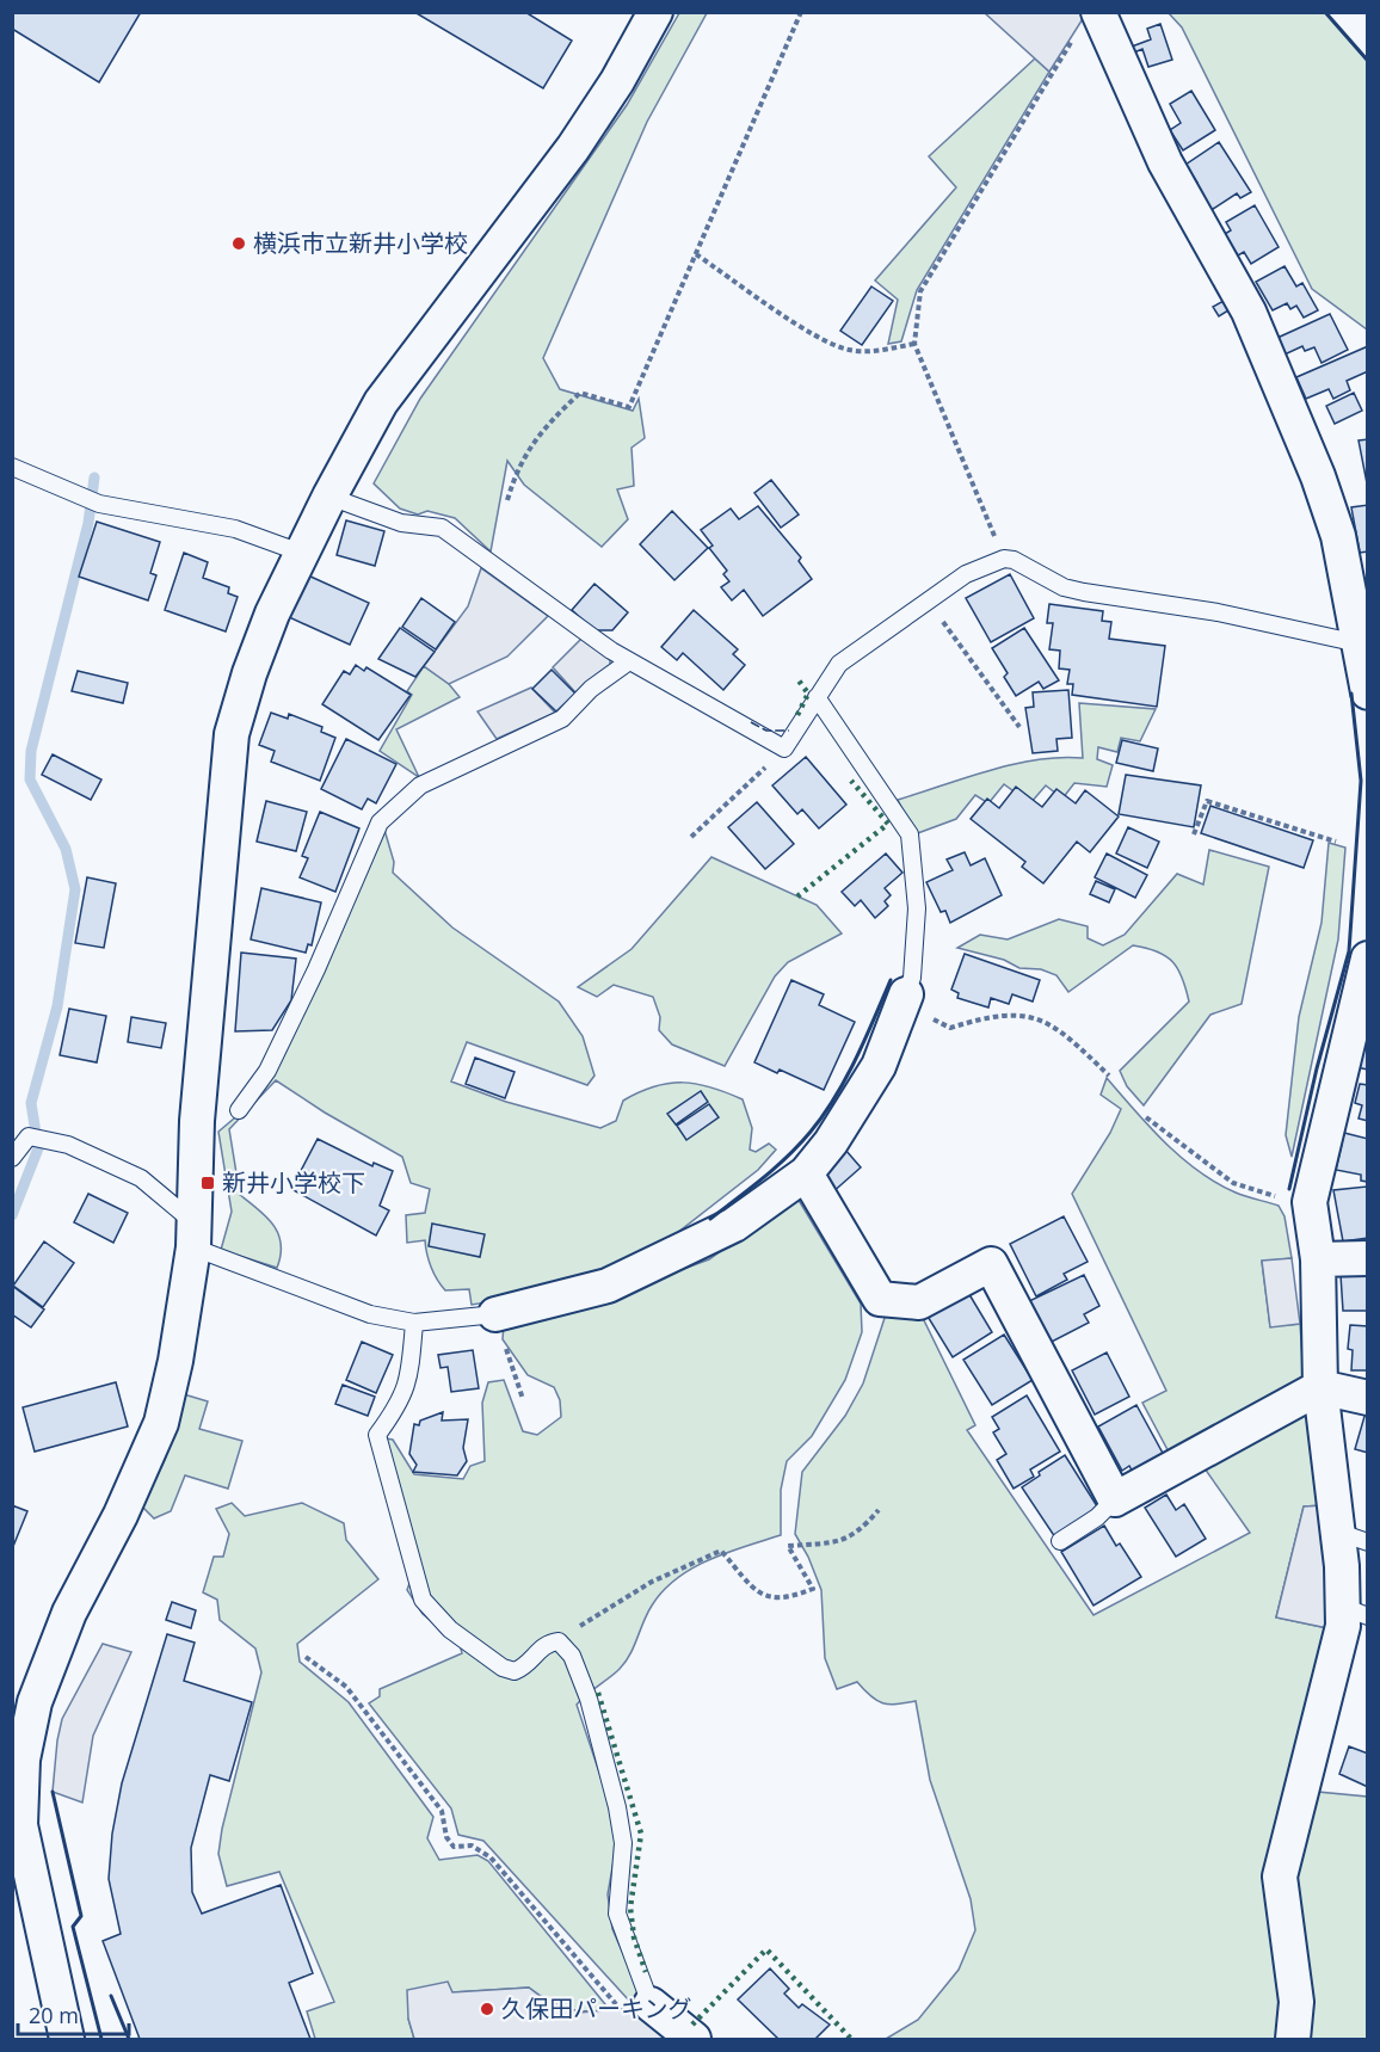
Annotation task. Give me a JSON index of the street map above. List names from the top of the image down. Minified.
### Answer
{"places":{"other":["横浜市立新井小学校","久保田パーキング"],"transit":["新井小学校下"]},"scale_bar":"20 m"}
